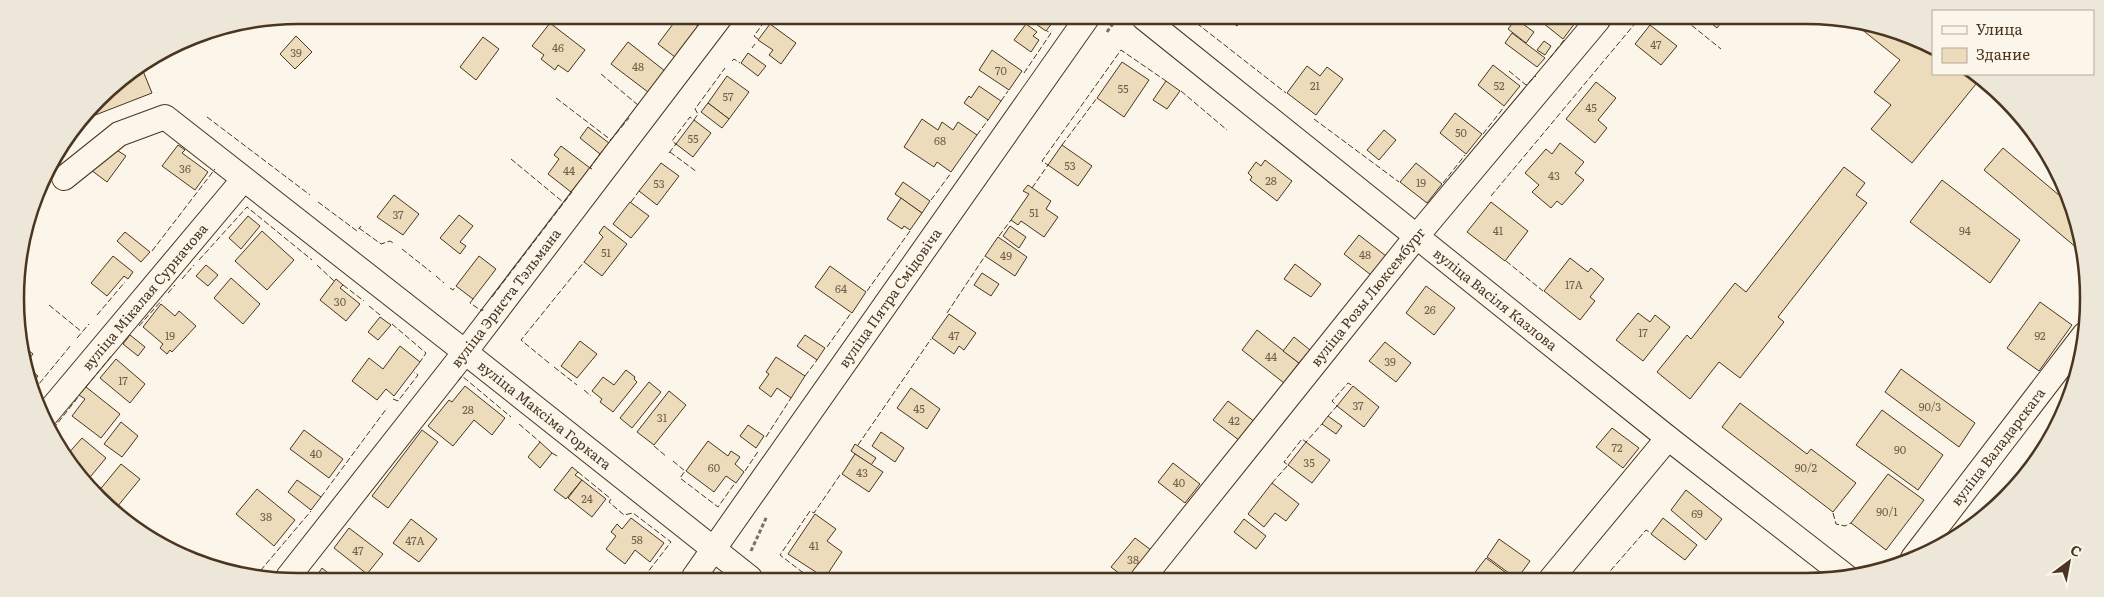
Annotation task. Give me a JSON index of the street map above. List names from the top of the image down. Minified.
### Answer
{"streets":{"street":["вуліца Розы Люксембург","вуліца Мікалая Сурначова","вуліца Эрнста Тэльмана","вуліца Пятра Смідовіча","вуліца Васіля Казлова","вуліца Максіма Горкага","вуліца Валадарскага"]},"crossings":[["вуліца Розы Люксембург","вуліца Васіля Казлова"],["вуліца Мікалая Сурначова","вуліца Максіма Горкага"],["вуліца Эрнста Тэльмана","вуліца Максіма Горкага"],["вуліца Пятра Смідовіча","вуліца Максіма Горкага"]],"house_numbers":["47","46","39","48","70","21","52","55","57","45","50","55","68","53","36","44","43","28","19","53","51","37","41","94","51","48","49","17А","64","30","26","17","19","47","92","44","39","17","37","90/3","45","28","31","42","72","90","40","35","60","90/2","43","40","24","90/1","69","38","58","47А","41","47","38"],"legend":["Улица","Здание"],"north":"top right"}
